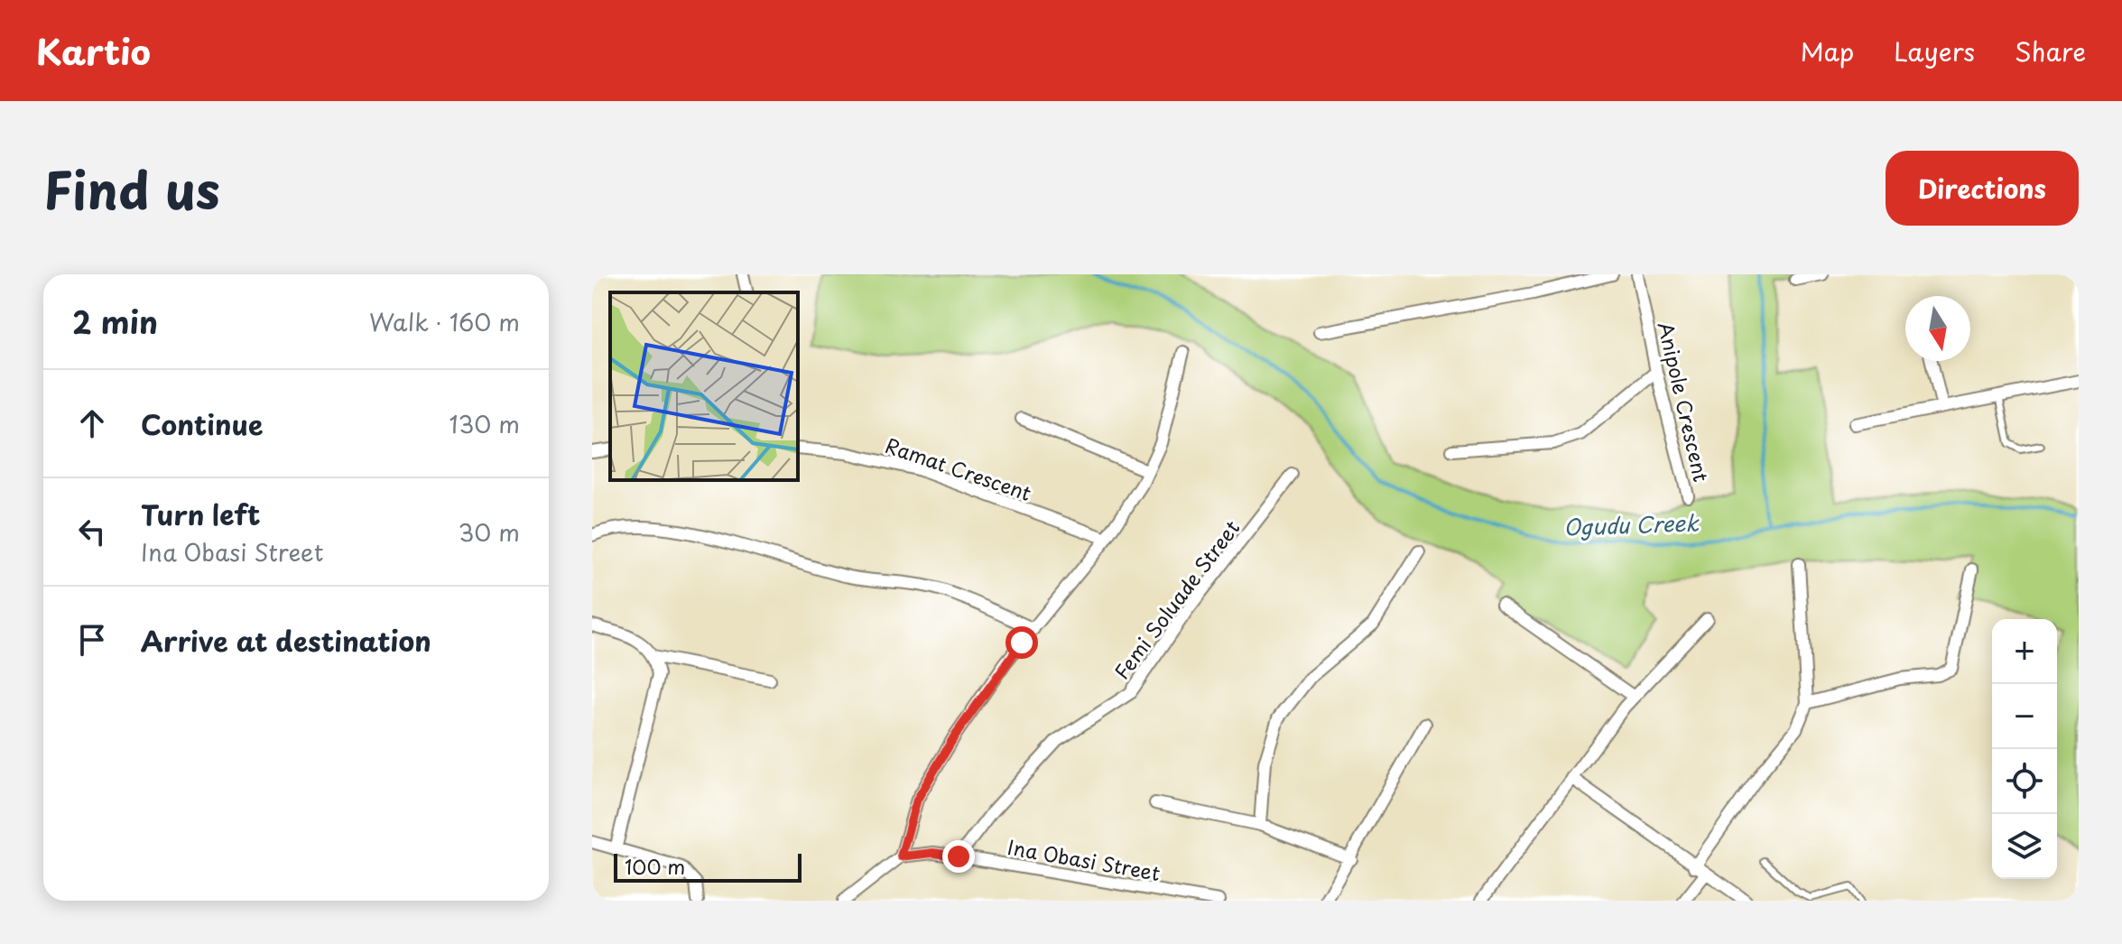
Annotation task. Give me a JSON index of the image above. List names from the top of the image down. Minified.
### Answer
{"streets":{"street":["Anipole Crescent","Ramat Crescent","Femi Soluade Street","Ina Obasi Street"]},"crossings":[["Femi Soluade Street","Ina Obasi Street"]],"water":["Ogudu Creek"],"scale_bar":"100 m","north":"bottom","page":{"header":"Kartio","nav":["Map","Layers","Share"],"title":"Find us","buttons":"Directions","heading":["2 min","Walk · 160 m"],"list":[["Continue","130 m"],["Turn left","Ina Obasi Street","30 m"],"Arrive at destination"],"map_buttons":["+","−"],"scale":"100 m"}}
